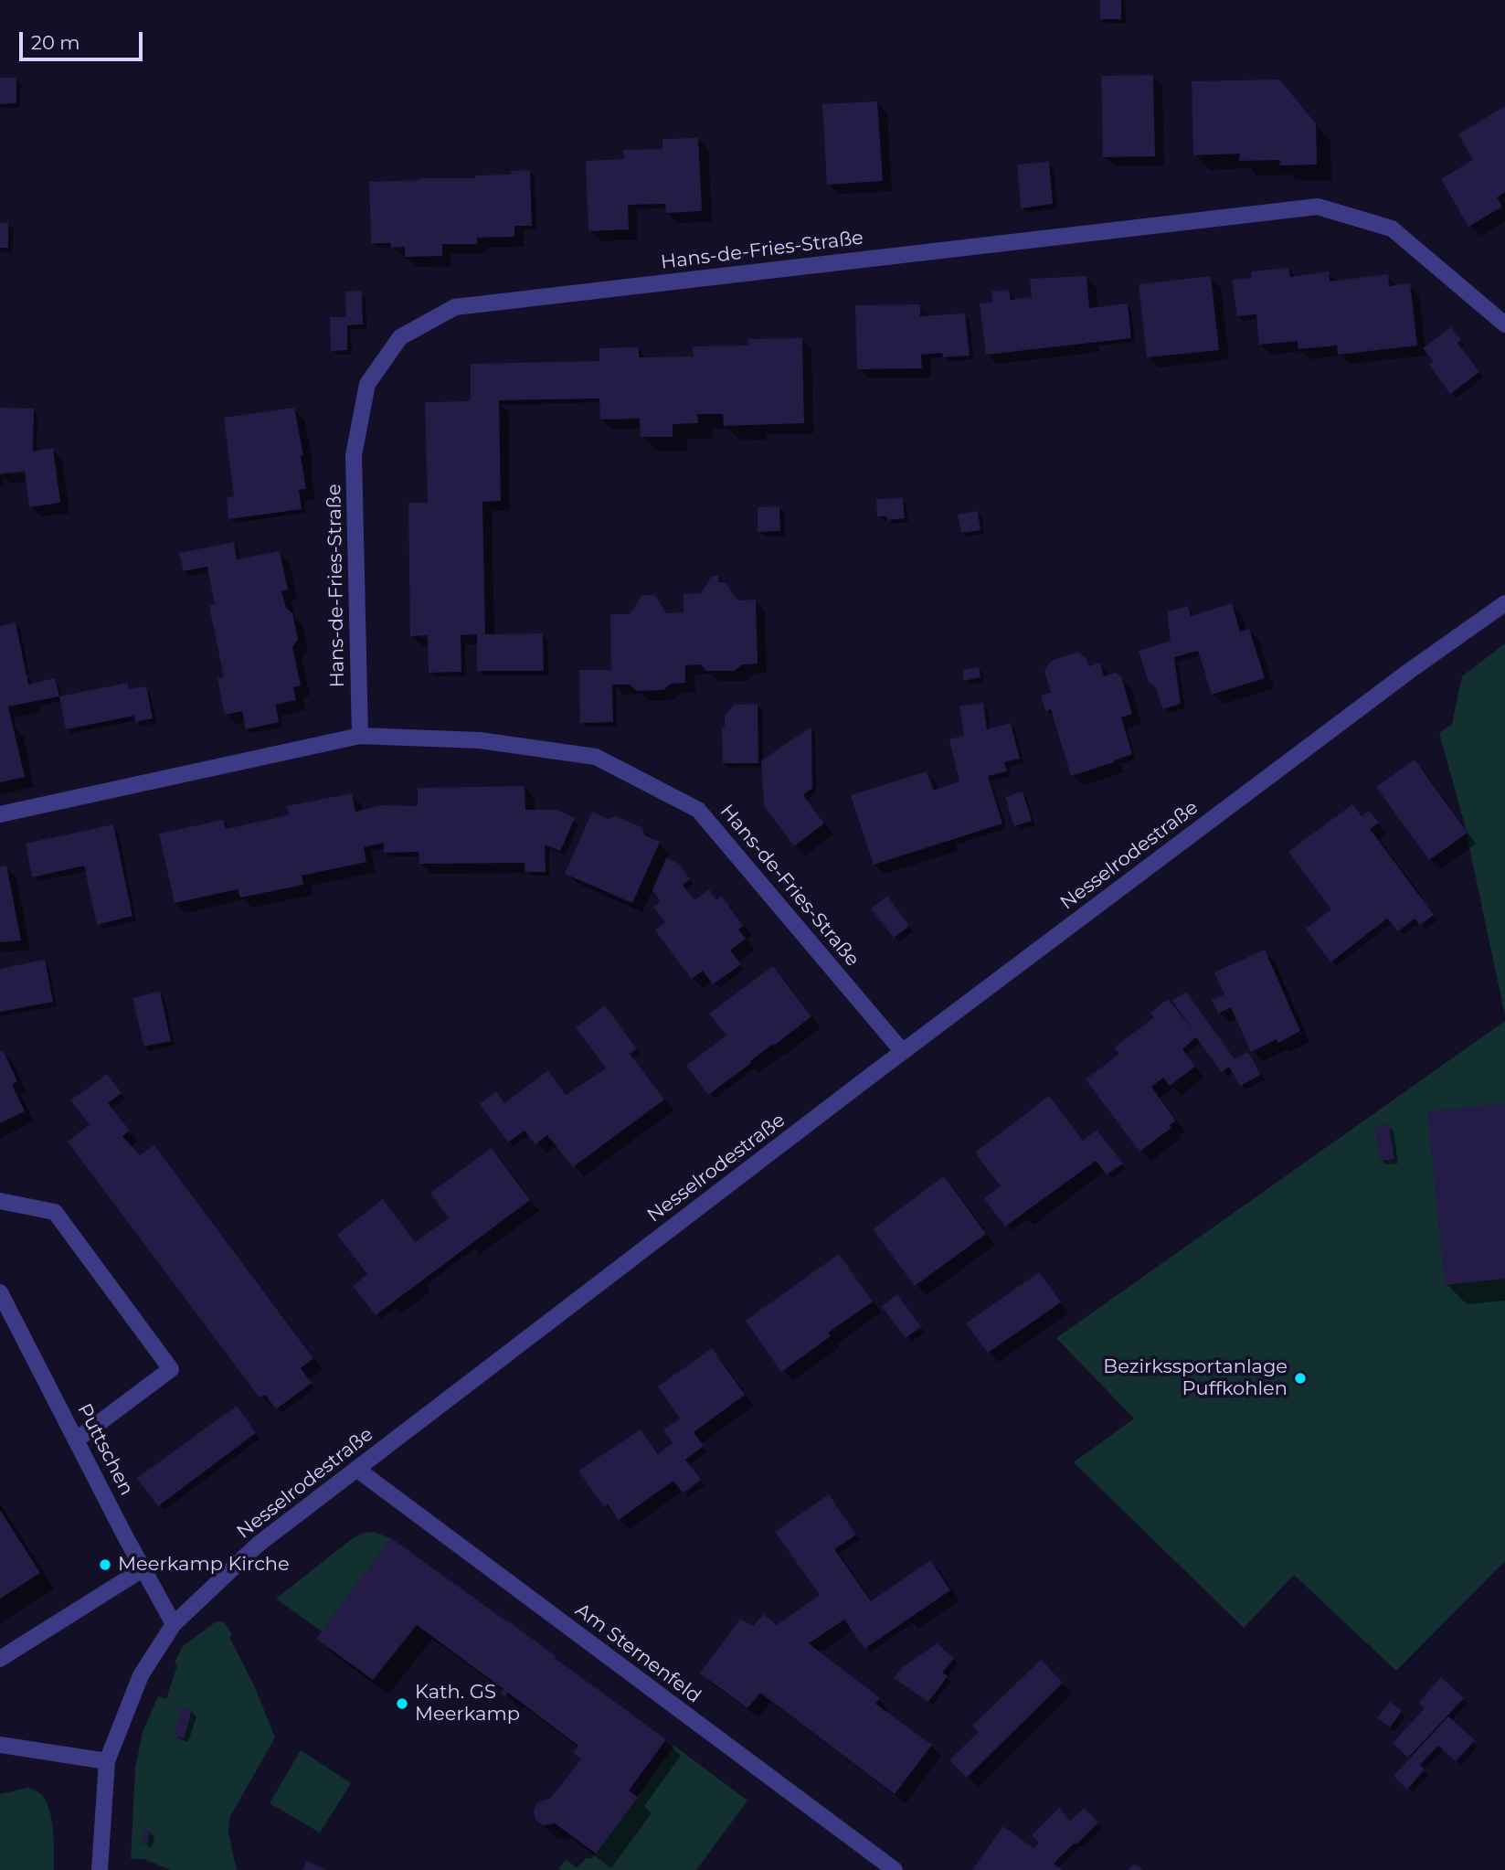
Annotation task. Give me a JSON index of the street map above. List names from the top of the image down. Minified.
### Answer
{"streets":{"street":["Hans-de-Fries-Straße","Nesselrodestraße","Puttschen","Am Sternenfeld"]},"crossings":[["Hans-de-Fries-Straße","Nesselrodestraße"],["Nesselrodestraße","Puttschen"],["Nesselrodestraße","Am Sternenfeld"]],"places":["Bezirkssportanlage Puffkohlen","Meerkamp Kirche","Kath. GS Meerkamp"],"scale_bar":"20 m"}
